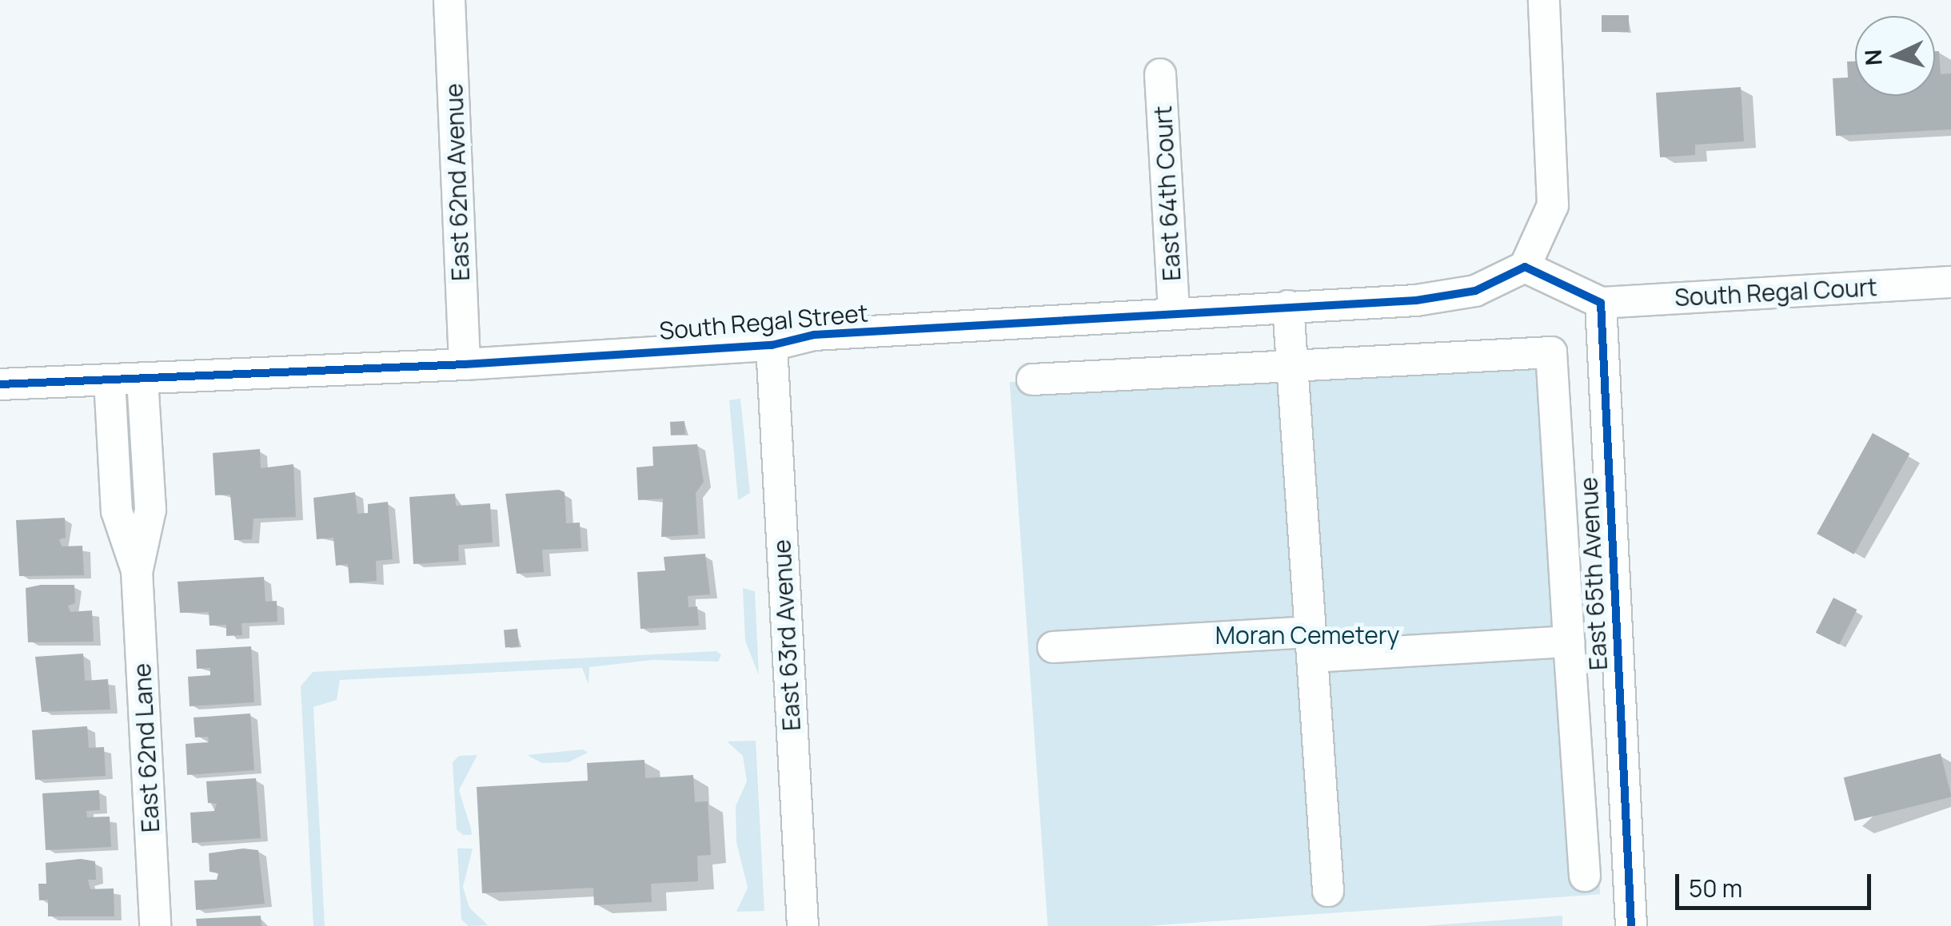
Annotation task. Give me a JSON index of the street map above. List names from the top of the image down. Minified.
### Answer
{"streets":{"street":["East 62nd Avenue","East 64th Court","South Regal Court","South Regal Street","East 65th Avenue","East 63rd Avenue","East 62nd Lane"]},"crossings":[["East 62nd Avenue","South Regal Street"],["East 64th Court","South Regal Street"],["South Regal Court","East 65th Avenue"],["South Regal Street","East 63rd Avenue"],["South Regal Street","East 62nd Lane"]],"parks":["Moran Cemetery"],"scale_bar":"50 m","north":"left"}
